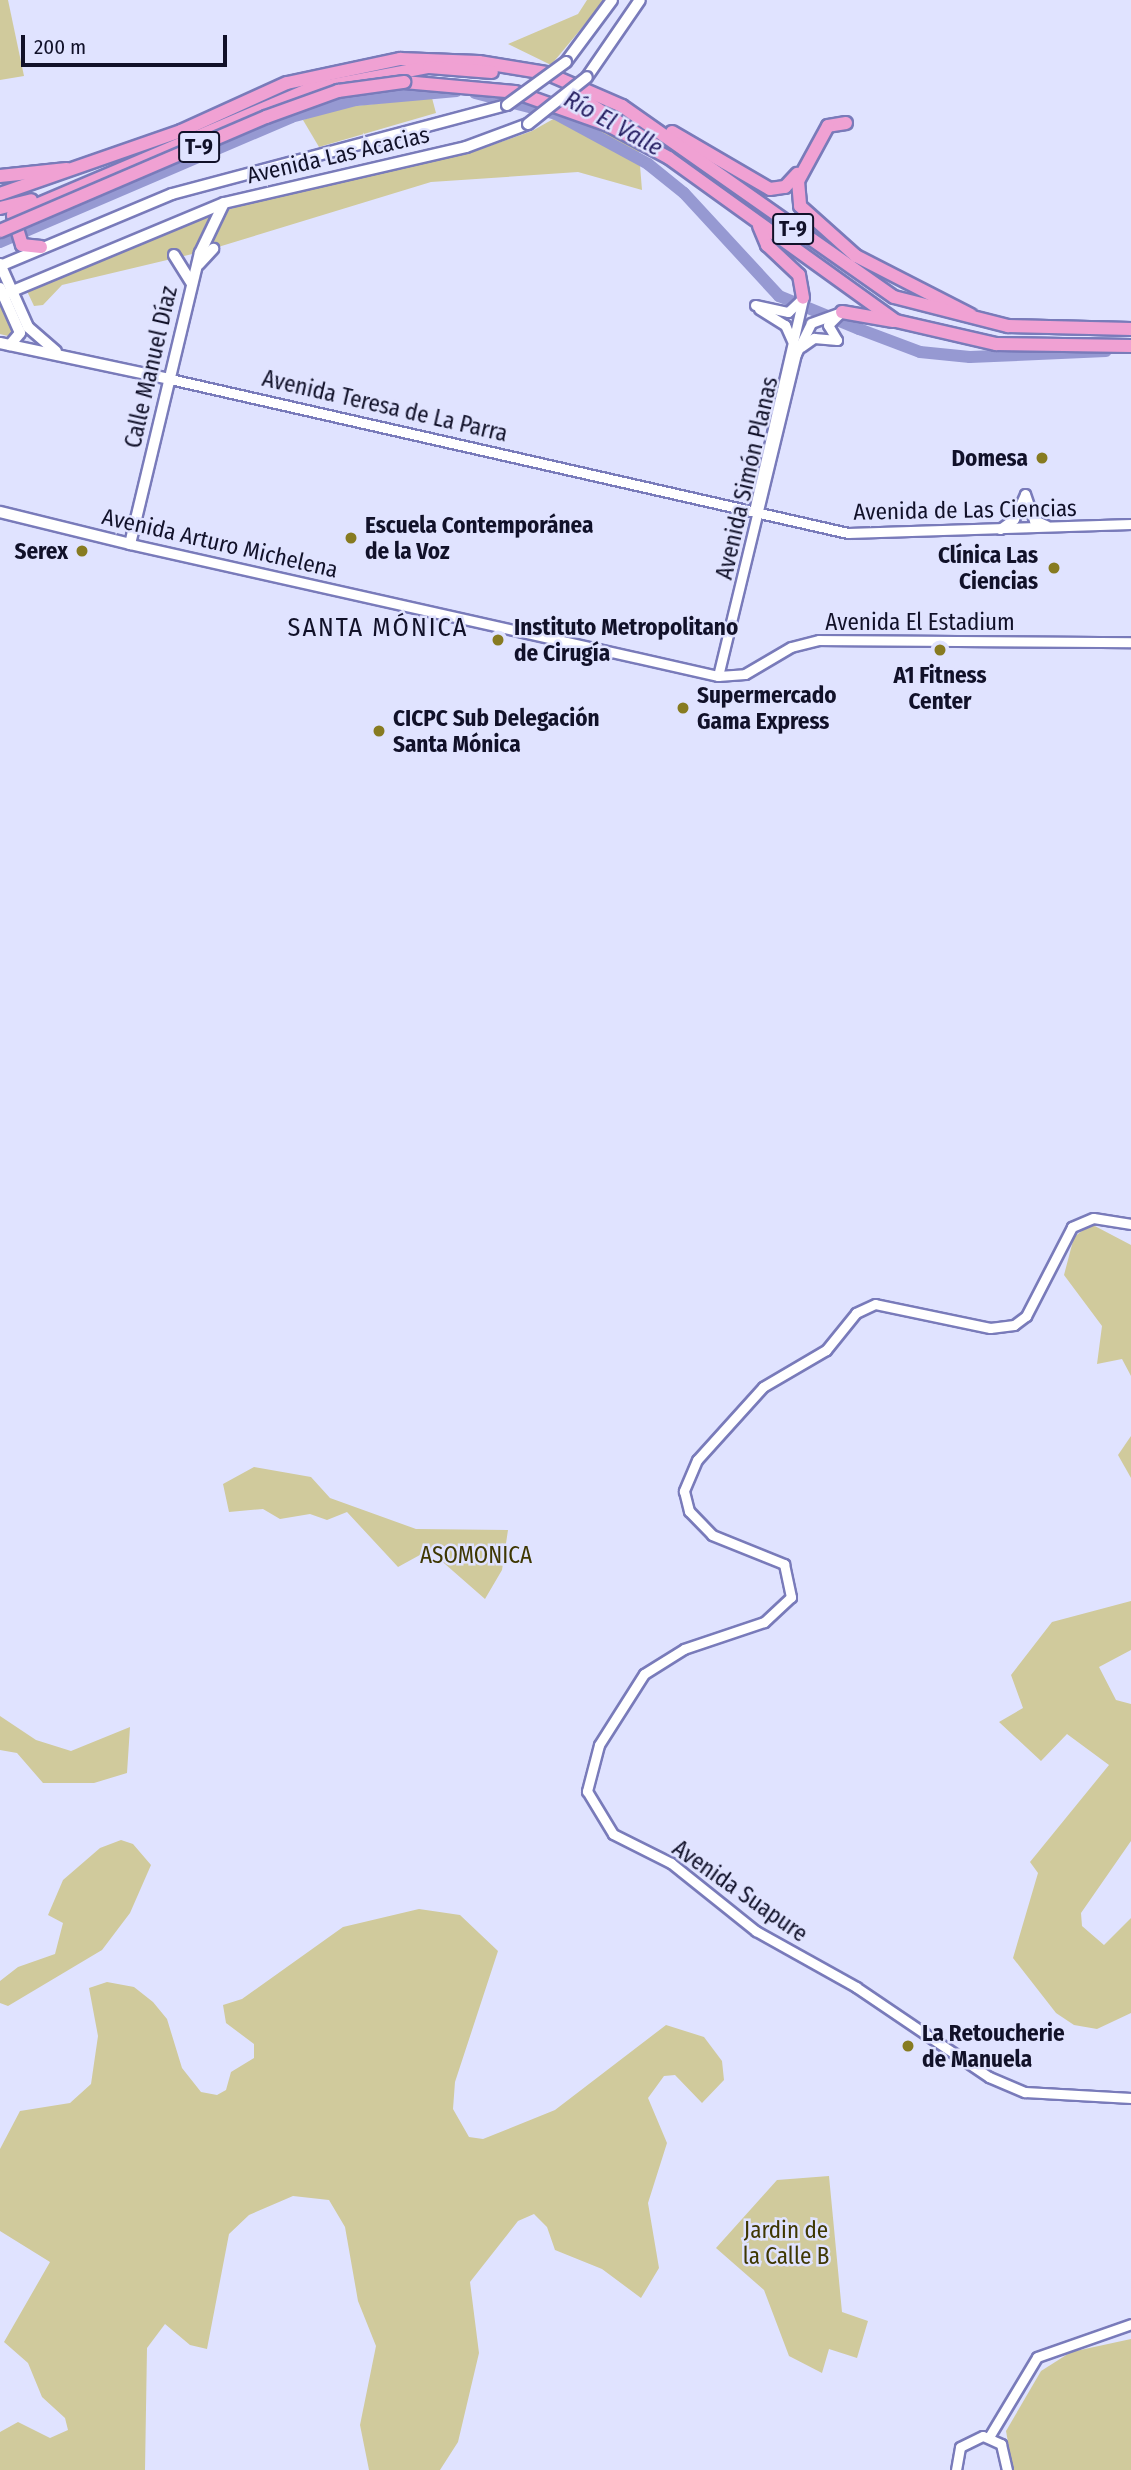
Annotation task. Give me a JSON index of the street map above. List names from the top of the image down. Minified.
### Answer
{"streets":{"highway":["T-9"],"main road":["Avenida Las Acacias","Calle Manuel Díaz","Avenida Teresa de La Parra","Avenida Arturo Michelena"],"street":["Avenida Simón Planas","Avenida de Las Ciencias","Avenida El Estadium","Avenida Suapure"]},"crossings":[["T-9","Avenida Simón Planas"],["Avenida Las Acacias","Calle Manuel Díaz"],["Calle Manuel Díaz","Avenida Teresa de La Parra"],["Calle Manuel Díaz","Avenida Arturo Michelena"],["Avenida Teresa de La Parra","Avenida Simón Planas"],["Avenida Teresa de La Parra","Avenida de Las Ciencias"],["Avenida Simón Planas","Avenida de Las Ciencias"],["Avenida Simón Planas","Avenida Arturo Michelena"],["Avenida Simón Planas","Avenida El Estadium"],["Avenida Arturo Michelena","Avenida El Estadium"]],"districts":["SANTA MÓNICA"],"water":["Río El Valle"],"parks":["ASOMONICA","Jardin de la Calle B"],"places":["Domesa","Escuela Contemporánea de la Voz","Serex","Clínica Las Ciencias","Instituto Metropolitano de Cirugía","A1 Fitness Center","Supermercado Gama Express","CICPC Sub Delegación Santa Mónica","La Retoucherie de Manuela"],"scale_bar":"200 m"}
